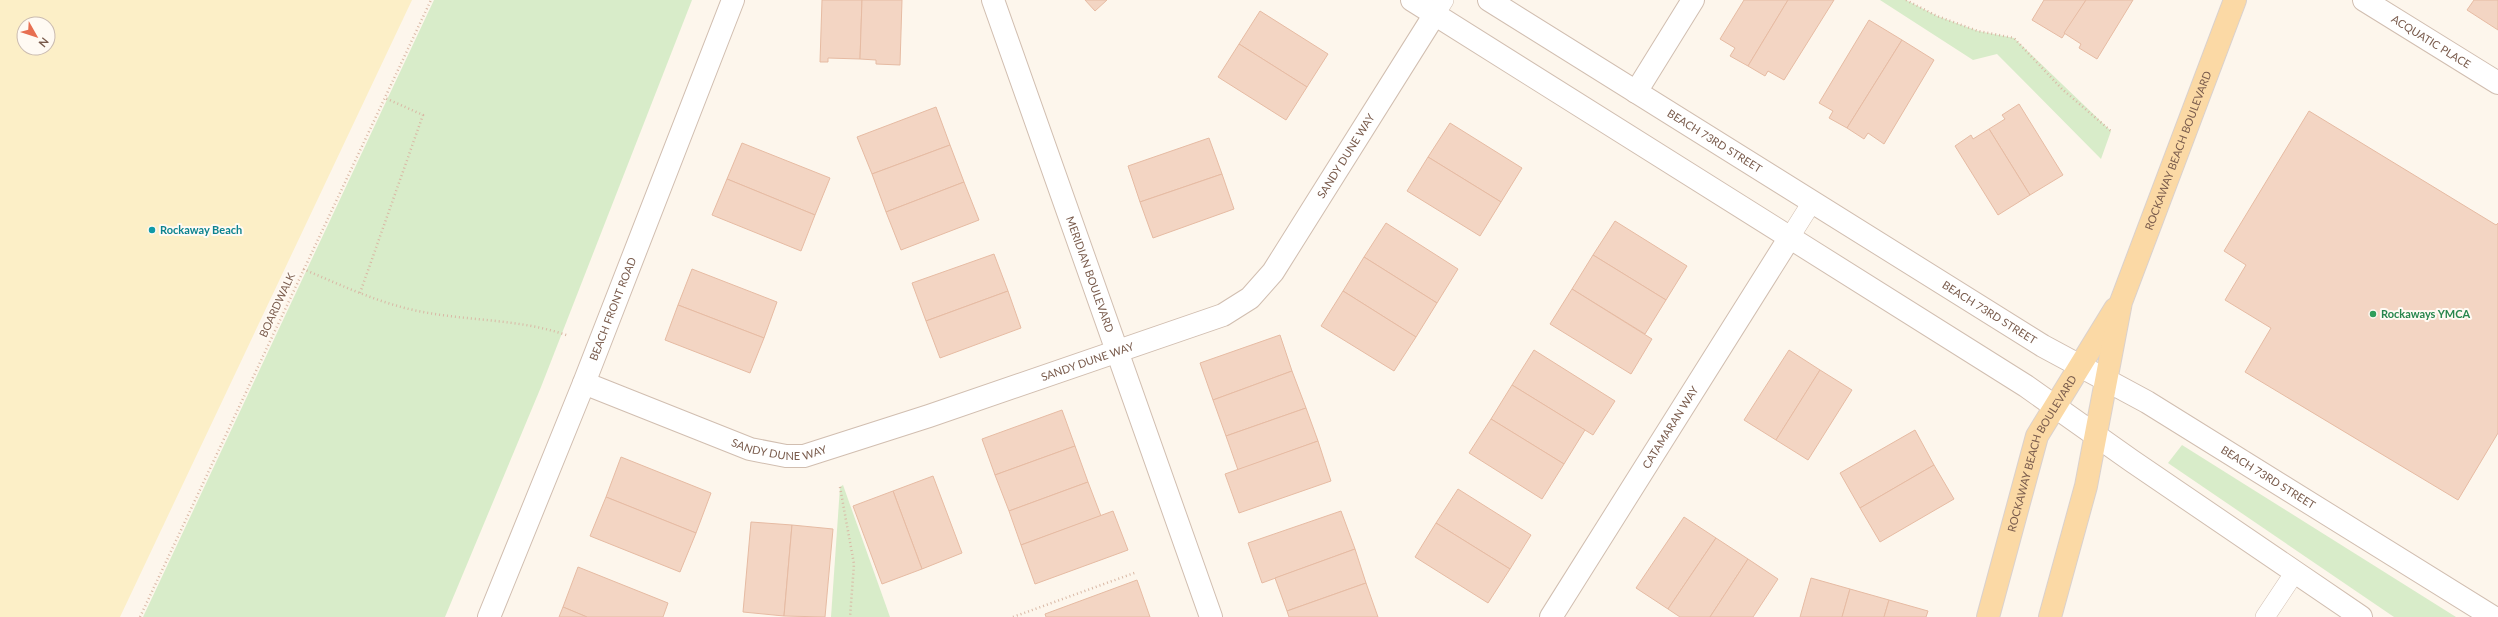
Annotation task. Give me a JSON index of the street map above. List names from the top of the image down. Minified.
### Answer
{"streets":{"main road":["ROCKAWAY BEACH BOULEVARD"],"street":["ACQUATIC PLACE","BEACH 73RD STREET","SANDY DUNE WAY","MERIDIAN BOULEVARD","BEACH FRONT ROAD","CATAMARAN WAY"],"path":["BOARDWALK"]},"crossings":[["BEACH 73RD STREET","ROCKAWAY BEACH BOULEVARD"],["SANDY DUNE WAY","MERIDIAN BOULEVARD"],["SANDY DUNE WAY","BEACH FRONT ROAD"]],"places":["Rockaway Beach","Rockaways YMCA"],"north":"bottom right"}
